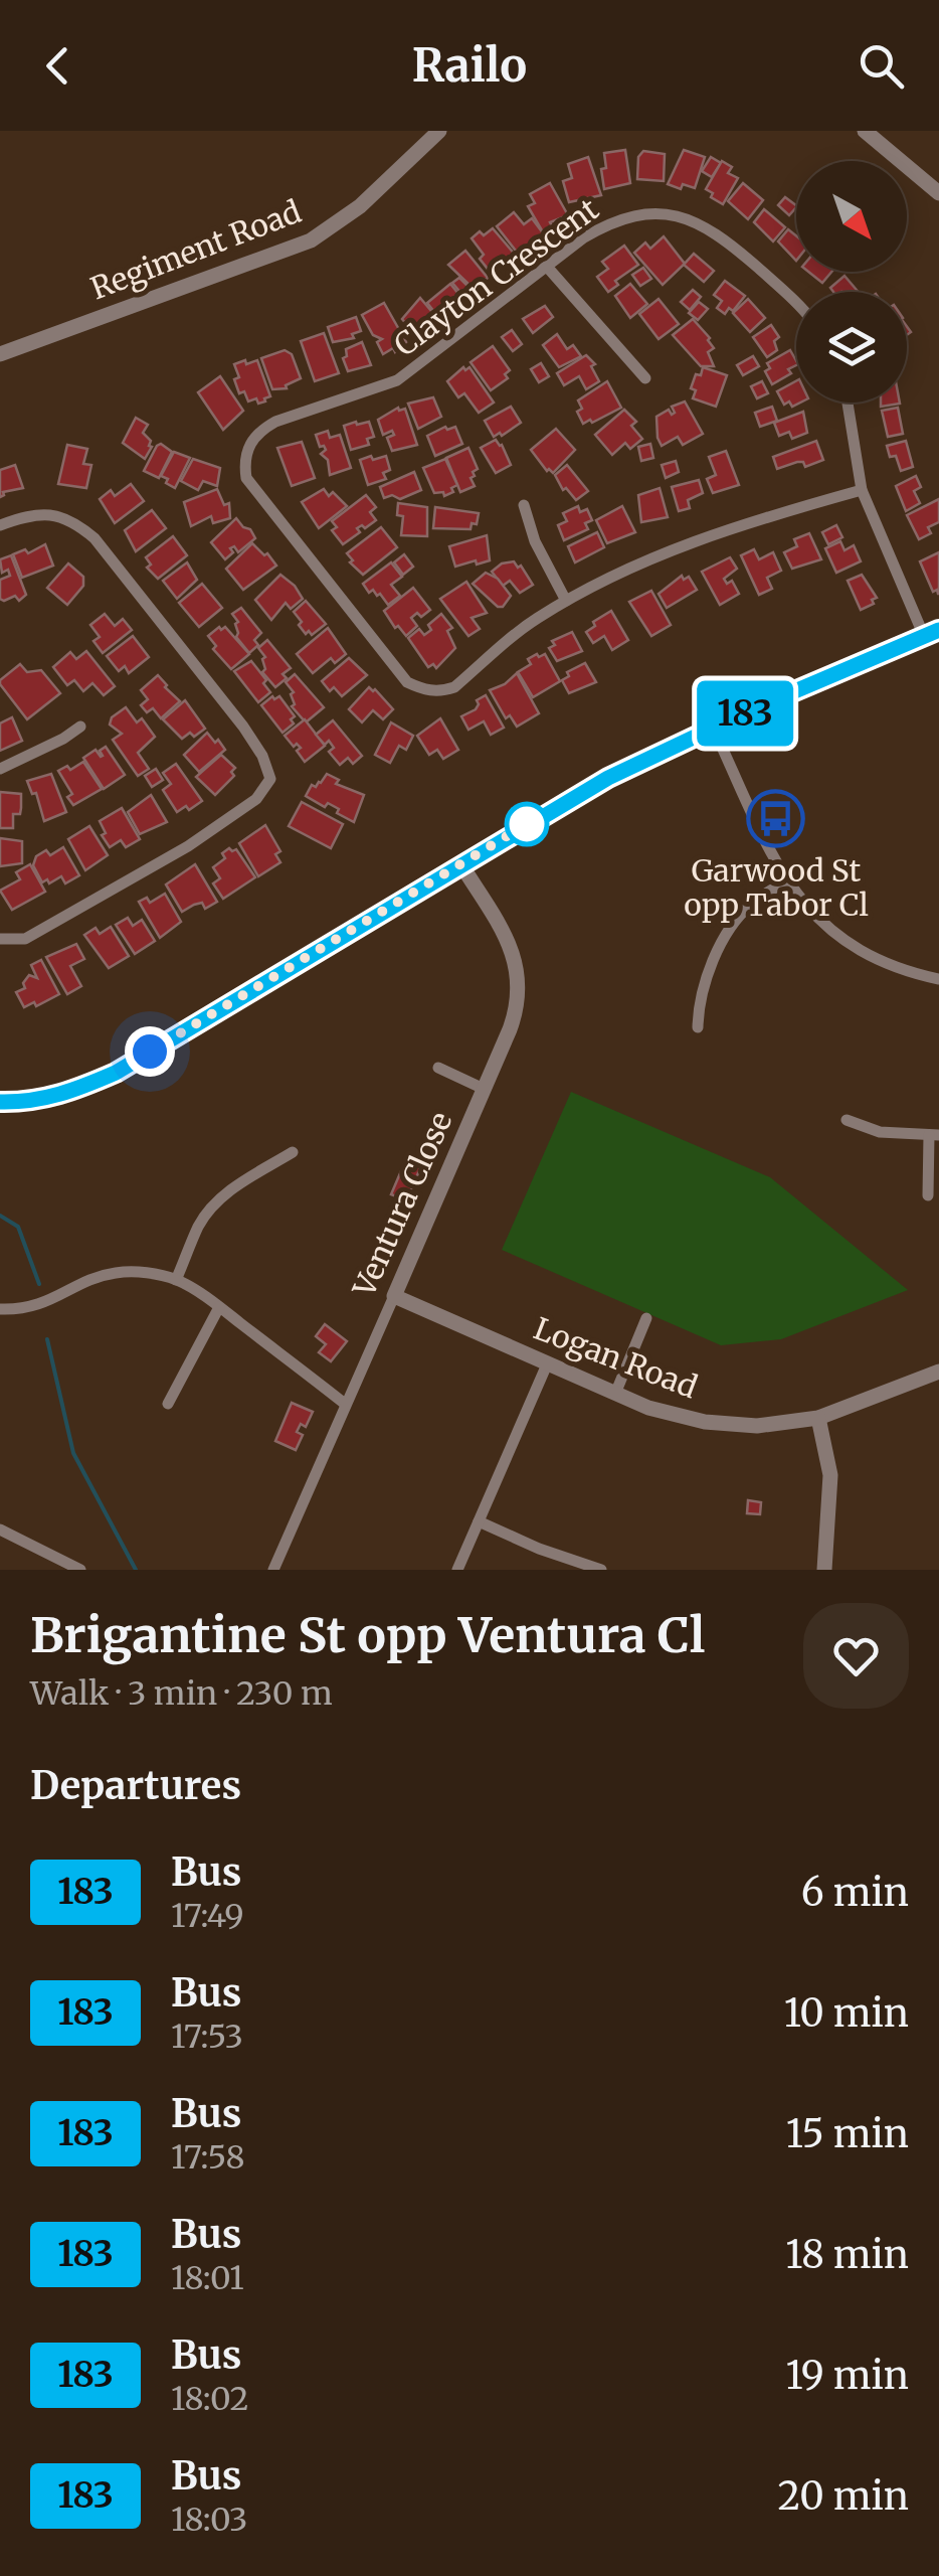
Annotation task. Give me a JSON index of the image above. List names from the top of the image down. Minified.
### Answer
{"streets":{"street":["Regiment Road","Clayton Crescent","Ventura Close","Logan Road"]},"crossings":[["Ventura Close","Logan Road"]],"places":{"bus stop":["Garwood St opp Tabor Cl"]},"lines":["bus line 183"],"north":"bottom right","page":{"header":"Railo","on_map":"183","heading":[["Brigantine St opp Ventura Cl","Walk · 3 min · 230 m"],"Departures"],"list":[{"mark":"183","name":"Bus","note":"17:49","value":"6 min"},{"mark":"183","name":"Bus","note":"17:53","value":"10 min"},{"mark":"183","name":"Bus","note":"17:58","value":"15 min"},{"mark":"183","name":"Bus","note":"18:01","value":"18 min"},{"mark":"183","name":"Bus","note":"18:02","value":"19 min"},{"mark":"183","name":"Bus","note":"18:03","value":"20 min"}]}}
